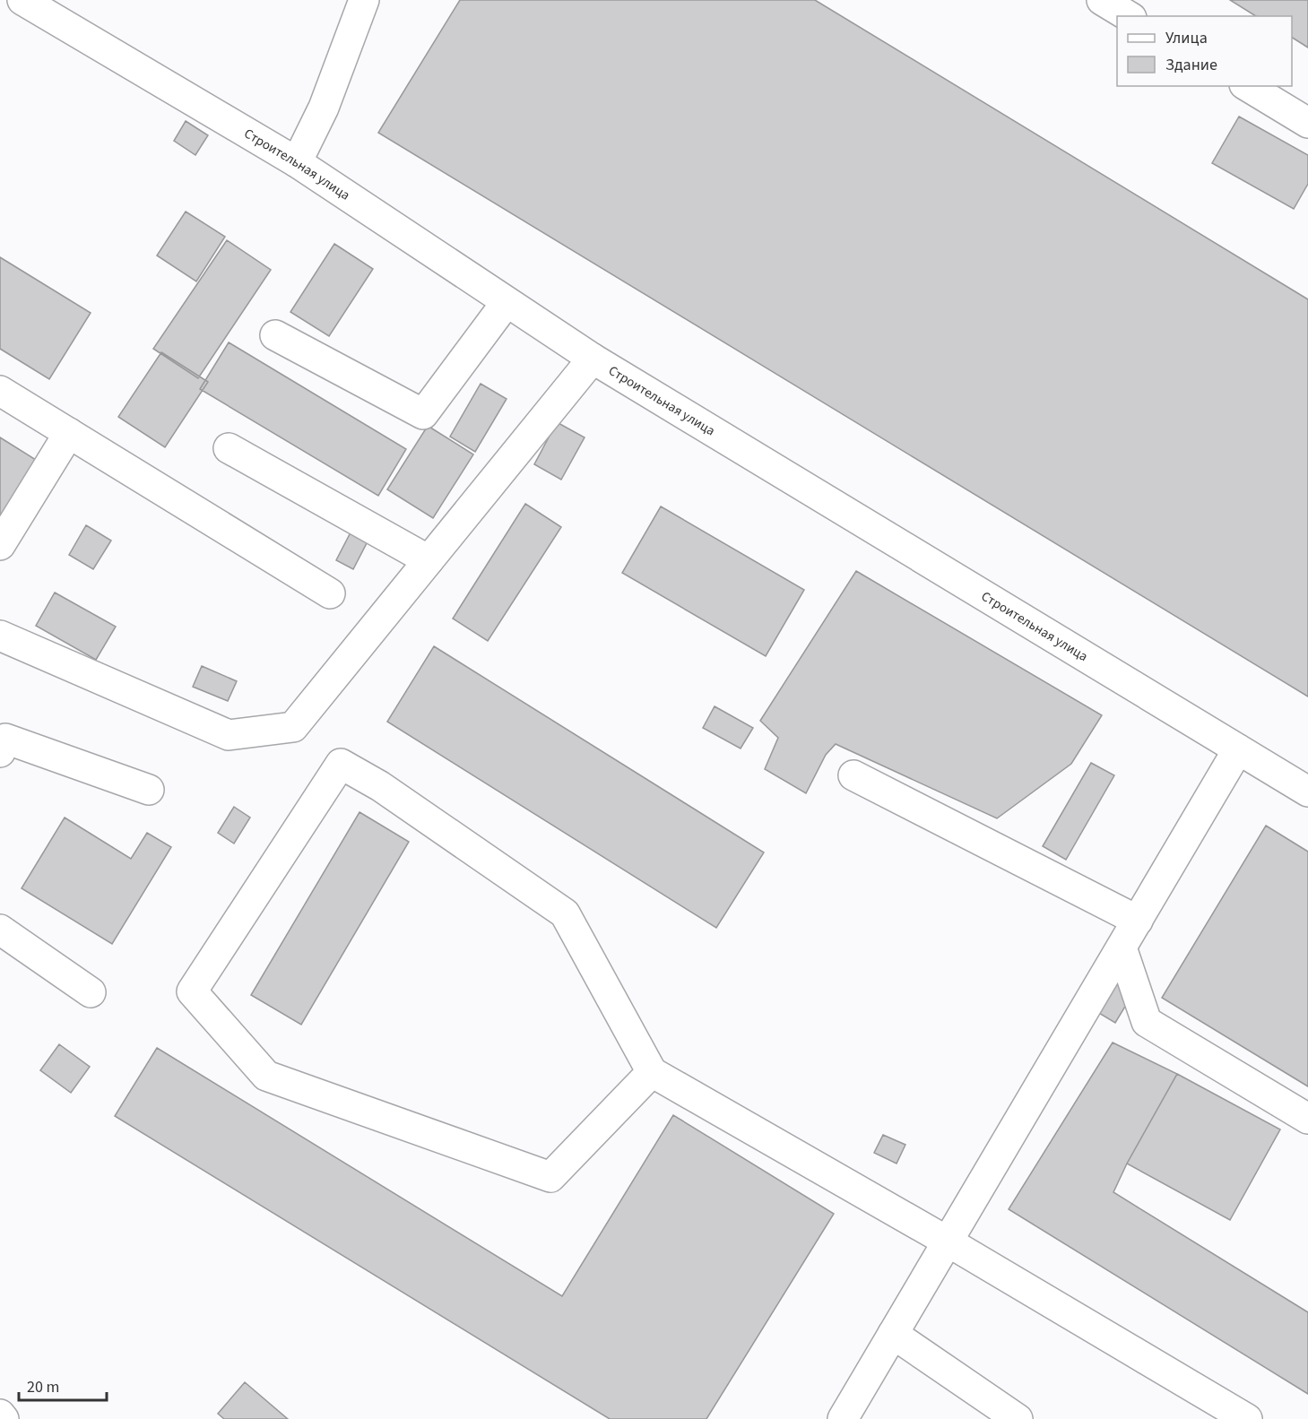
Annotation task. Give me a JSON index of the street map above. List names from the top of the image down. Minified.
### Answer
{"streets":{"street":["Строительная улица"]},"legend":["Улица","Здание"],"scale_bar":"20 m"}
